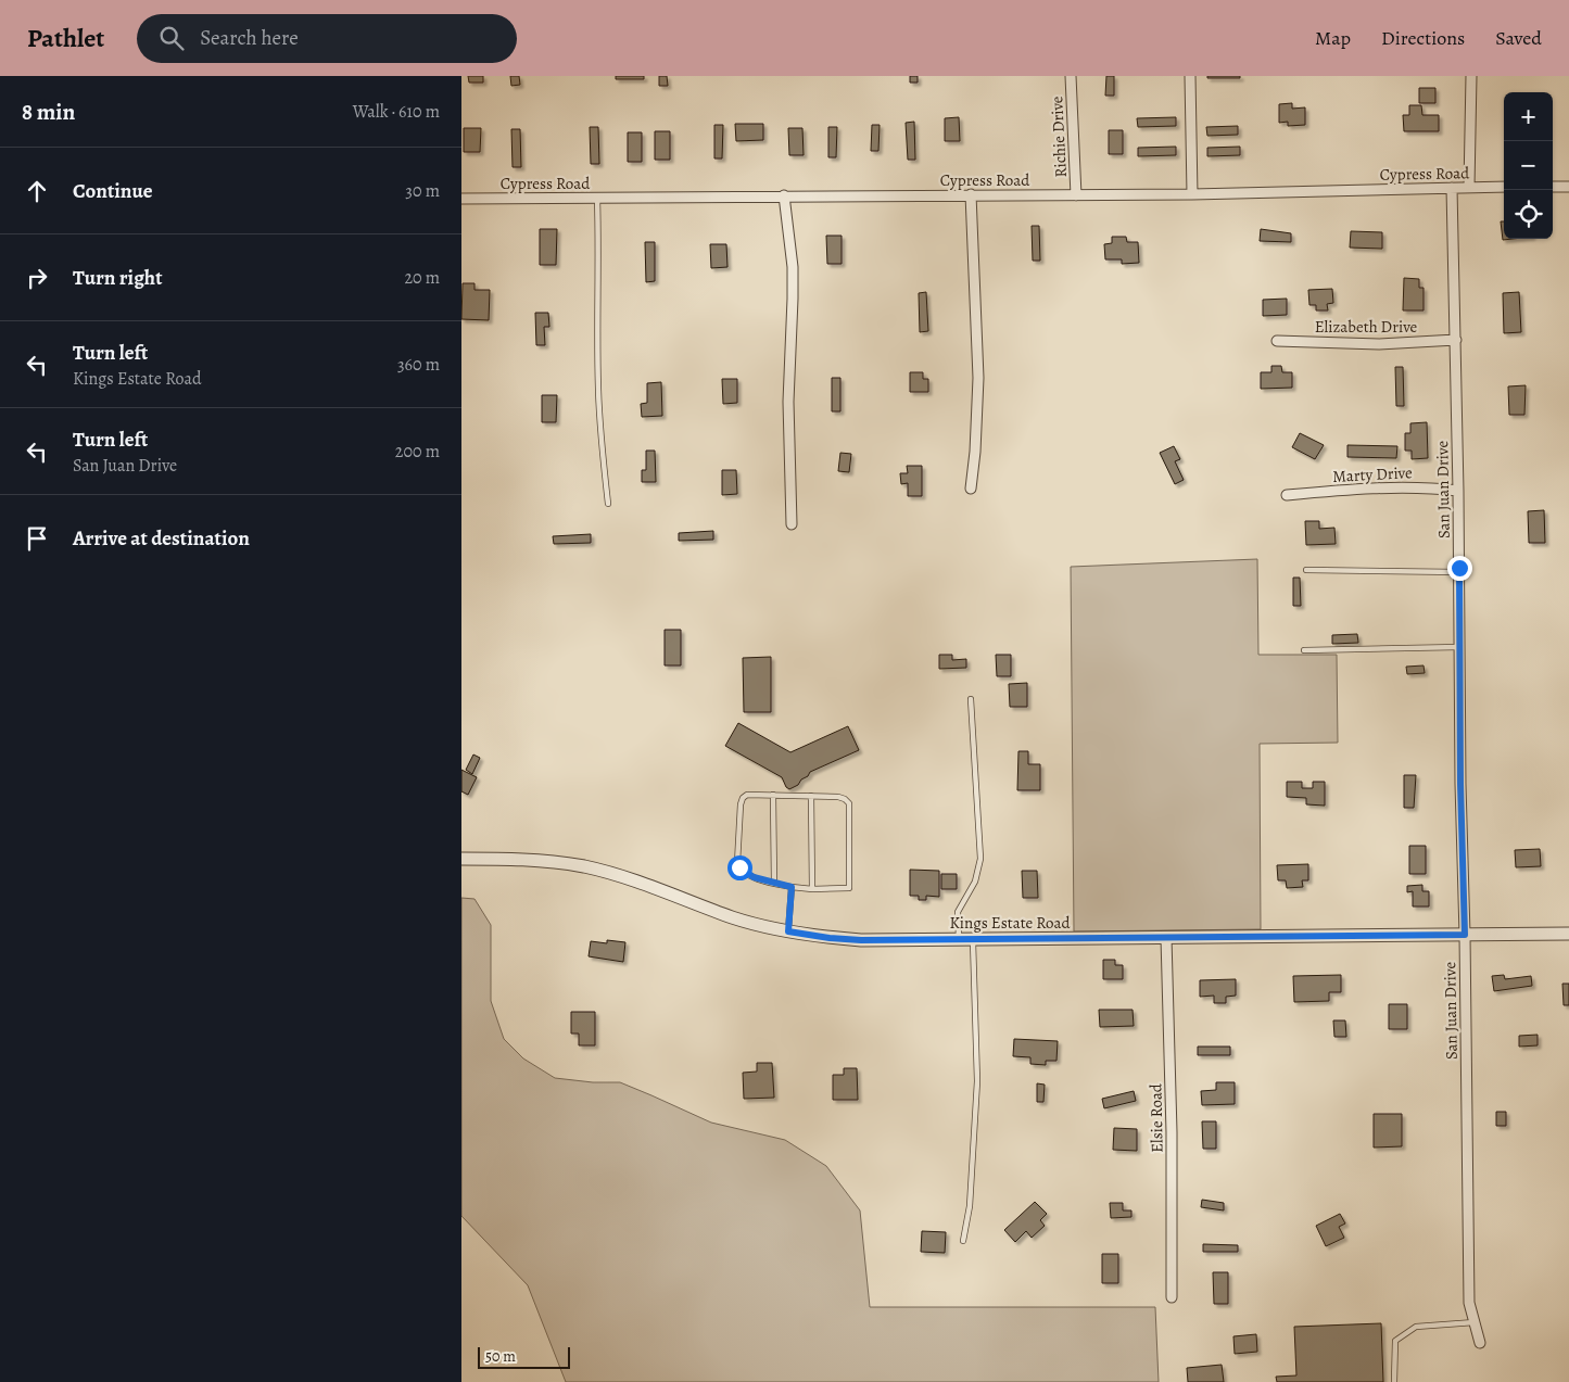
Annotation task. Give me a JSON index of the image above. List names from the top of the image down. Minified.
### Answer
{"streets":{"street":["Richie Drive","Cypress Road","Elizabeth Drive","Marty Drive","San Juan Drive","Kings Estate Road","Elsie Road"]},"crossings":[["Richie Drive","Cypress Road"],["Cypress Road","San Juan Drive"],["Elizabeth Drive","San Juan Drive"],["Marty Drive","San Juan Drive"],["San Juan Drive","Kings Estate Road"],["Kings Estate Road","Elsie Road"]],"scale_bar":"50 m","page":{"header":"Pathlet","search":"Search here","nav":["Map","Directions","Saved"],"heading":["8 min","Walk · 610 m"],"map_buttons":["+","−"],"list":[["Continue","30 m"],["Turn right","20 m"],["Turn left","Kings Estate Road","360 m"],["Turn left","San Juan Drive","200 m"],"Arrive at destination"],"scale":"50 m"}}
